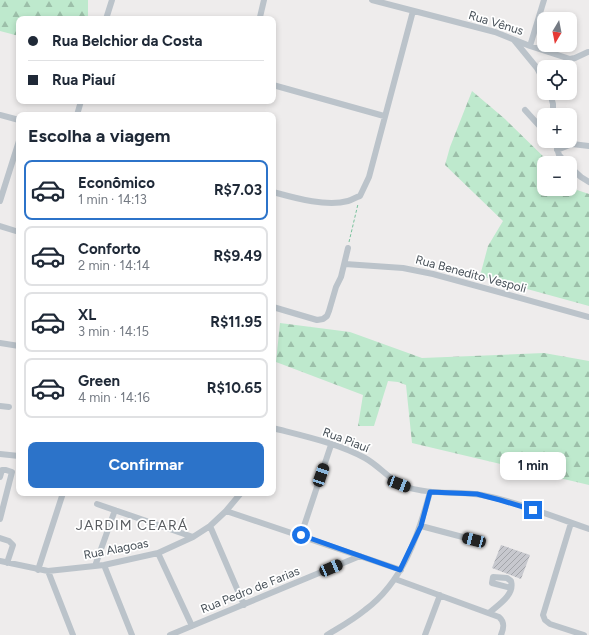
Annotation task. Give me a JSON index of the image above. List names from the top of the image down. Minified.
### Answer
{"streets":{"street":["Rua Vênus","Rua Benedito Vespoli","Rua Piauí","Rua Alagoas","Rua Pedro de Farias"]},"districts":["JARDIM CEARÁ"],"north":"bottom","page":{"map_buttons":["+","−"],"banner":["Rua Belchior da Costa","Rua Piauí"],"heading":"Escolha a viagem","list":[{"name":"Econômico","note":"1 min · 14:13","value":"R$7.03"},{"name":"Conforto","note":"2 min · 14:14","value":"R$9.49"},{"name":"XL","note":"3 min · 14:15","value":"R$11.95"},{"name":"Green","note":"4 min · 14:16","value":"R$10.65"}],"buttons":"Confirmar","bubble":"1 min"}}
